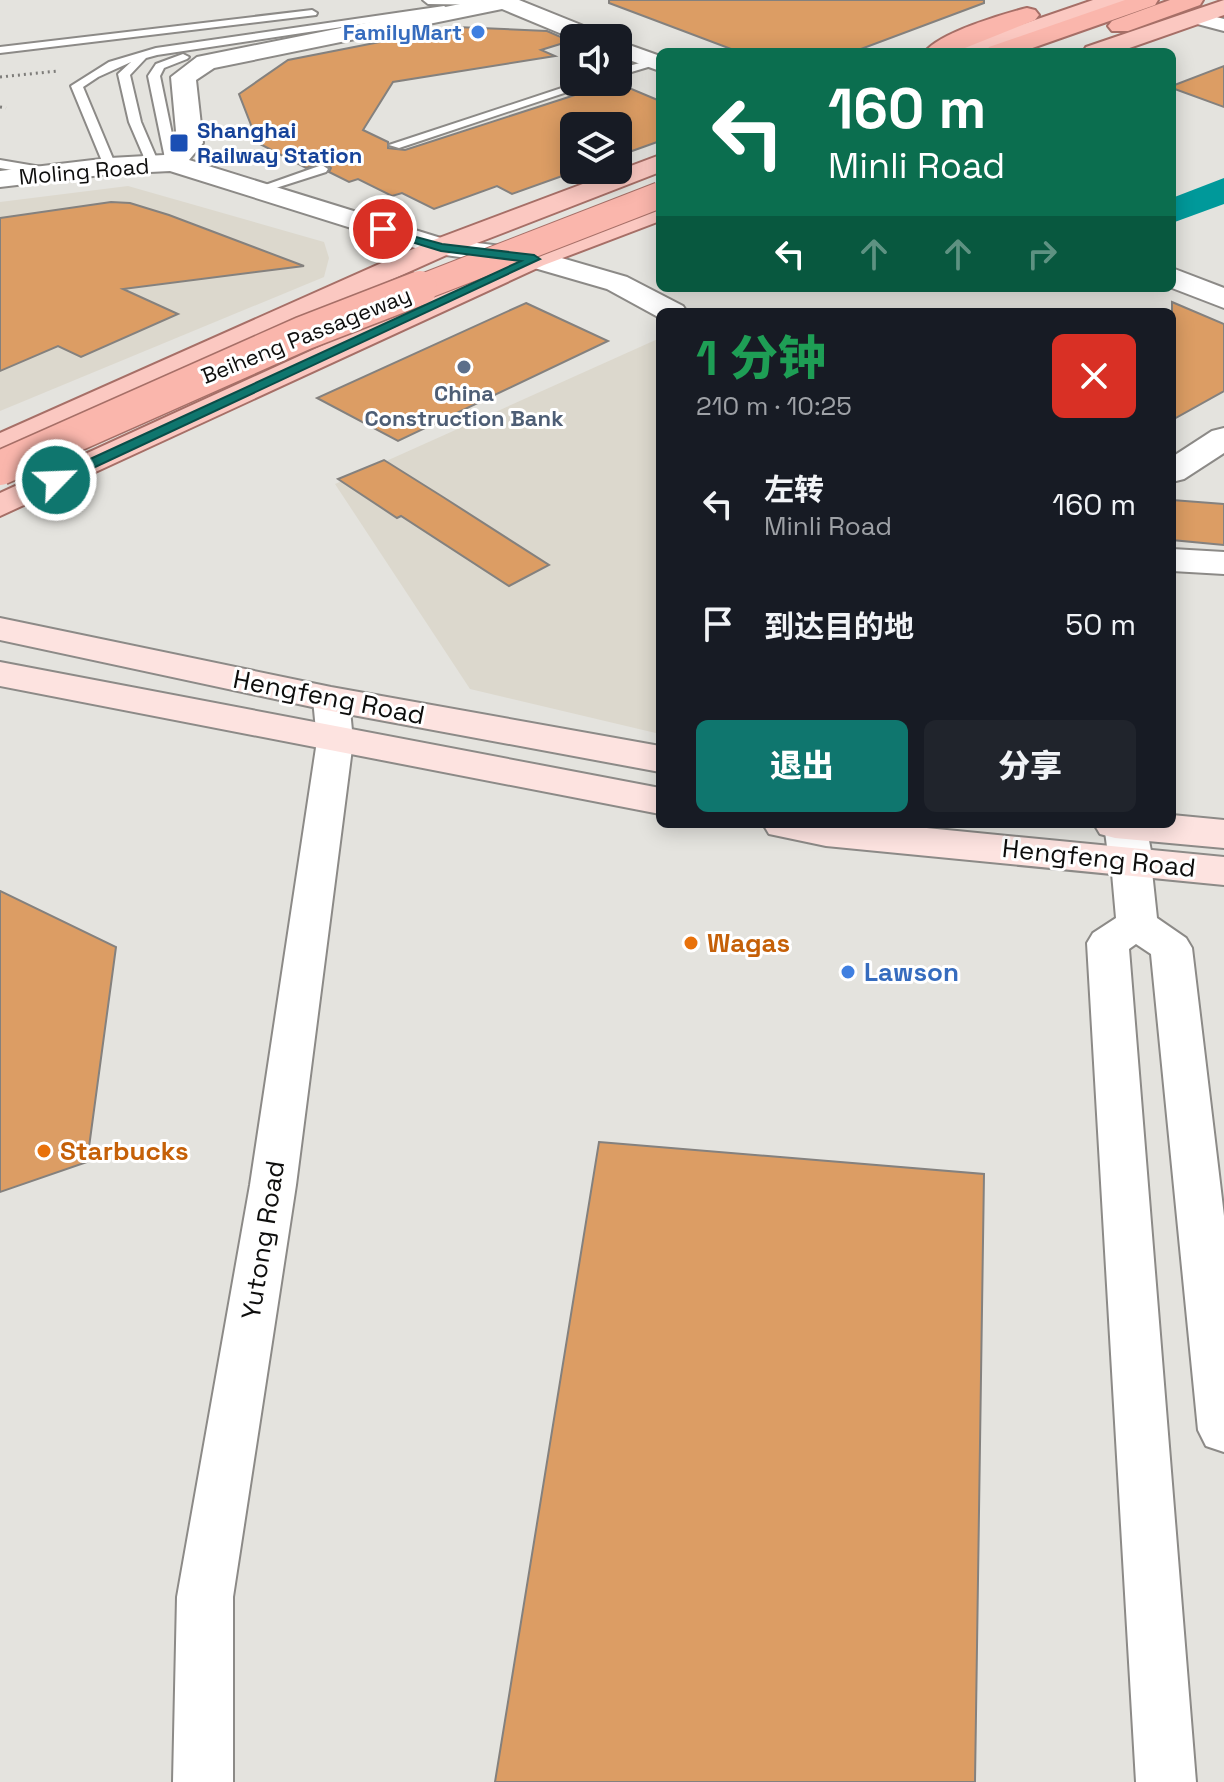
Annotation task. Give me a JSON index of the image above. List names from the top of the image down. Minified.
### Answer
{"streets":{"highway":["Beiheng Passageway"],"main road":["Hengfeng Road"],"street":["Moling Road","Yutong Road"]},"crossings":[["Hengfeng Road","Yutong Road"]],"places":{"other":["FamilyMart","China Construction Bank","Wagas","Lawson","Starbucks"],"transit":["Shanghai Railway Station"]},"page":{"turn":["160 m","Minli Road"],"heading":["1 分钟","210 m · 10:25"],"list":[{"name":"左转","note":"Minli Road","value":"160 m"},{"name":"到达目的地","value":"50 m"}],"buttons":["退出","分享"]}}
